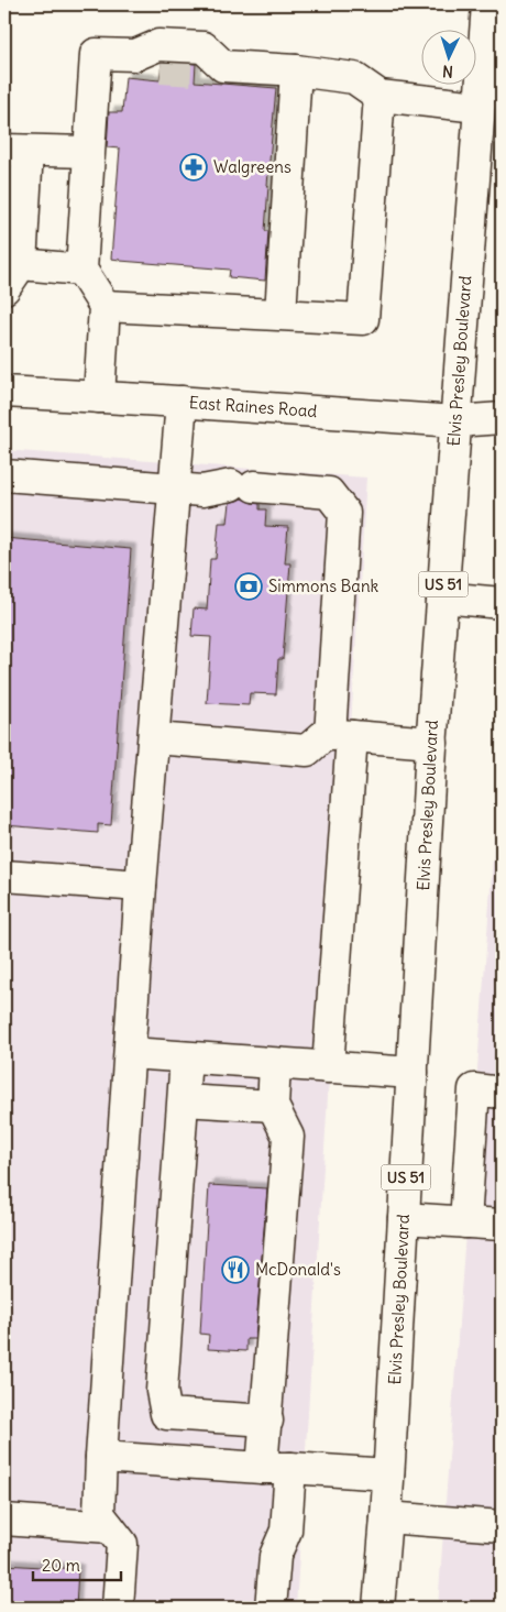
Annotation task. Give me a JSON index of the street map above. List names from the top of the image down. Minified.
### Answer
{"streets":{"main road":["Elvis Presley Boulevard","East Raines Road","US 51"]},"crossings":[["Elvis Presley Boulevard","East Raines Road"]],"places":{"pharmacy":["Walgreens"],"bank":["Simmons Bank"],"restaurant":["McDonald's"]},"scale_bar":"20 m","north":"bottom"}
